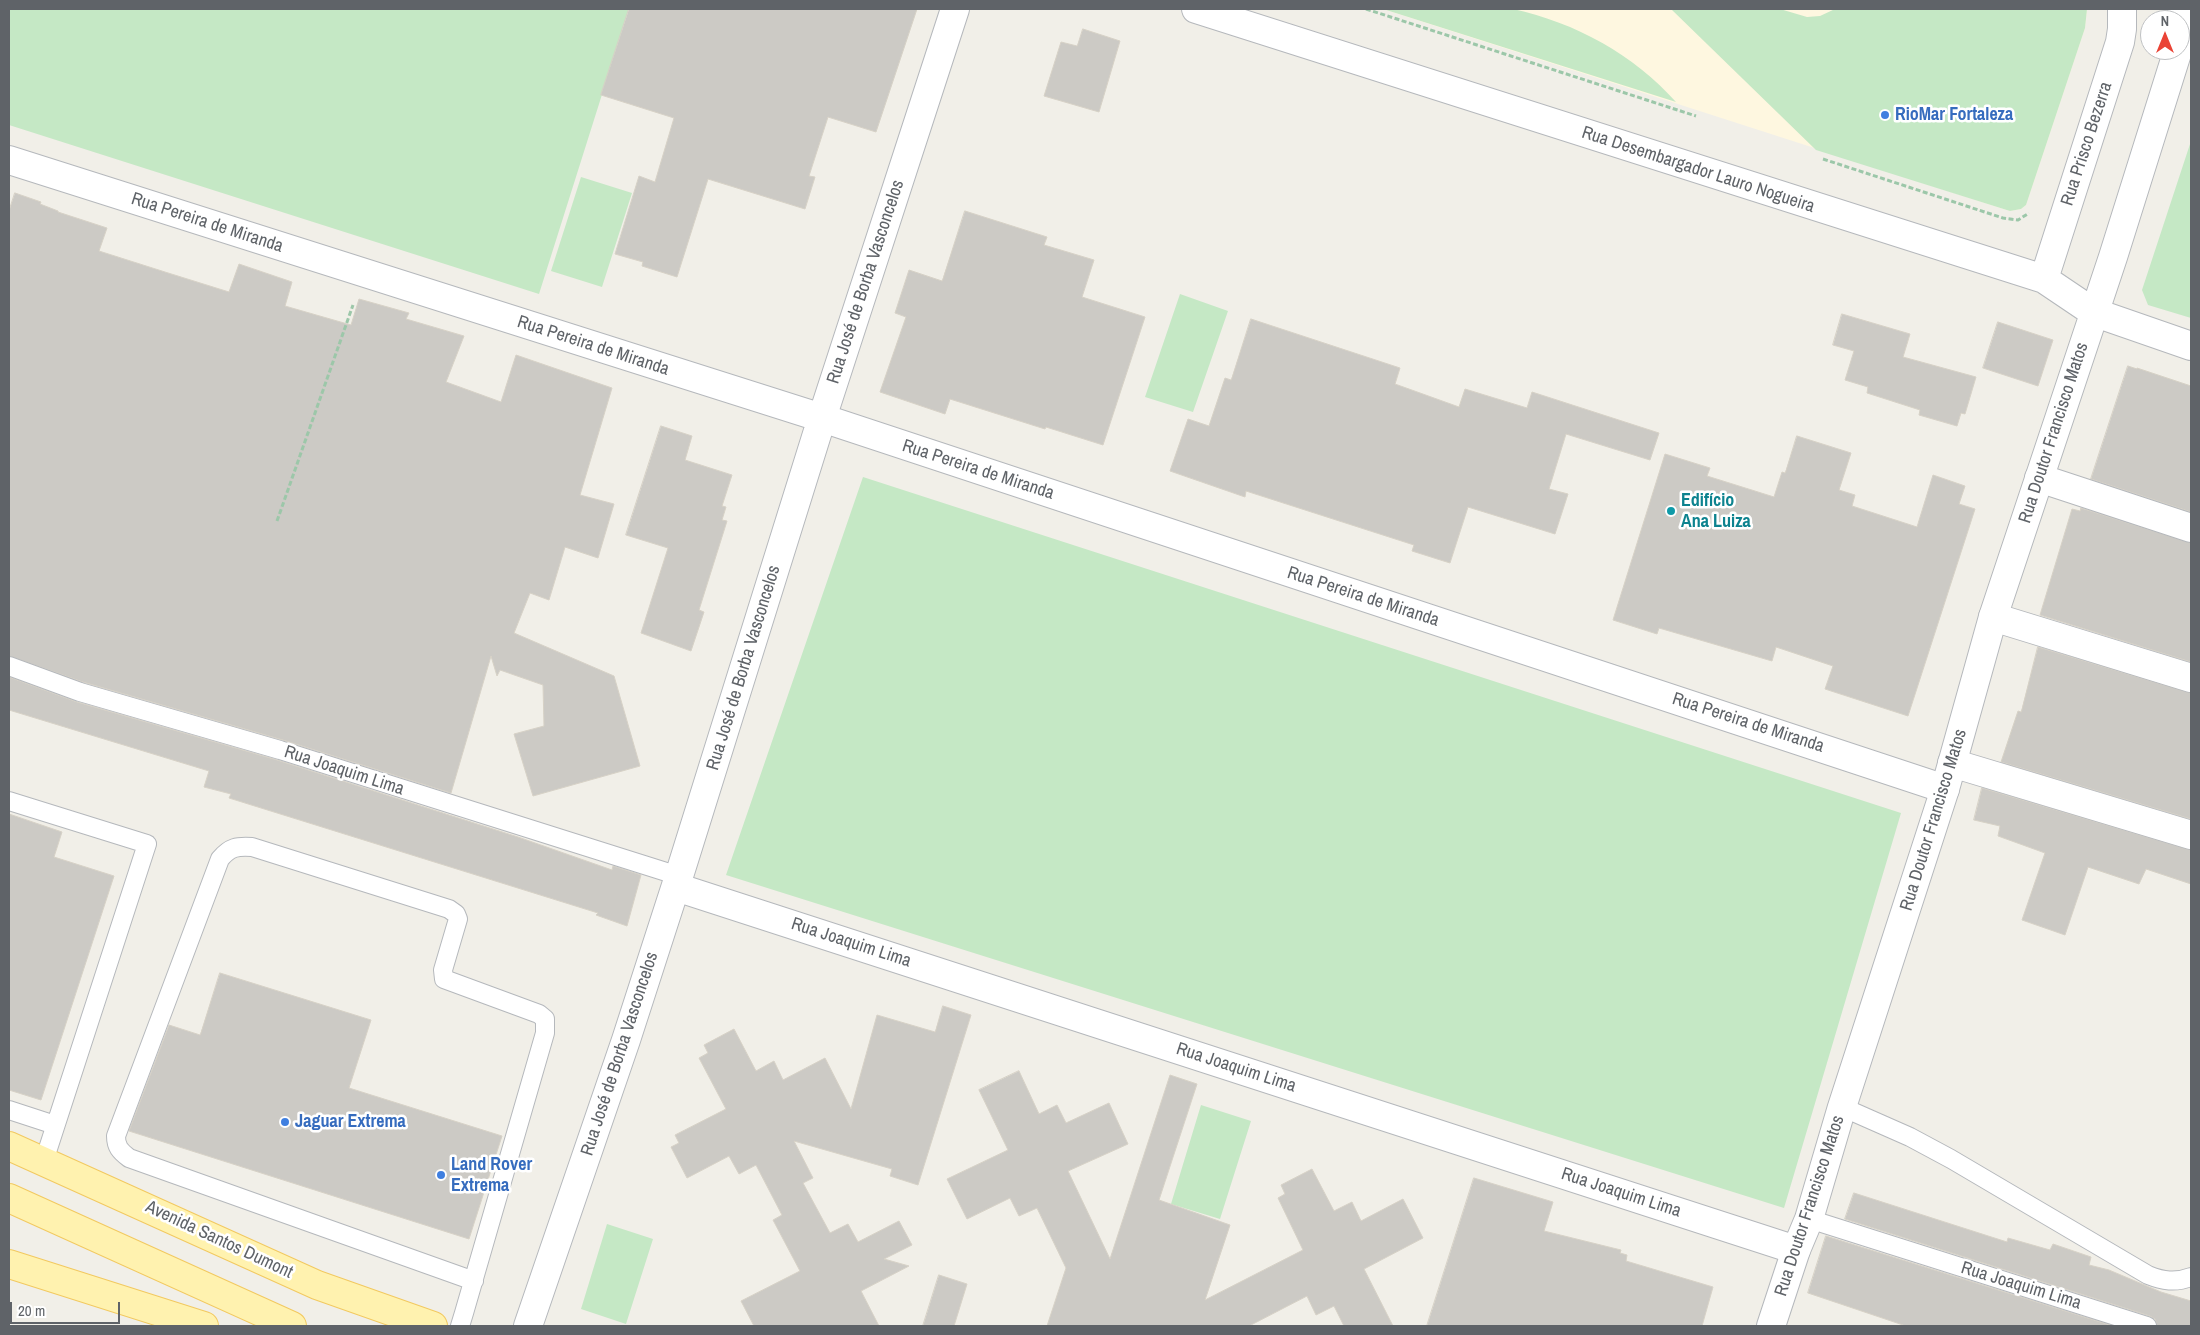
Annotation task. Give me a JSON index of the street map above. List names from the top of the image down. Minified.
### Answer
{"streets":{"main road":["Avenida Santos Dumont"],"street":["Rua Prisco Bezerra","Rua Desembargador Lauro Nogueira","Rua Pereira de Miranda","Rua José de Borba Vasconcelos","Rua Doutor Francisco Matos","Rua Joaquim Lima"]},"crossings":[["Rua Prisco Bezerra","Rua Desembargador Lauro Nogueira"],["Rua Desembargador Lauro Nogueira","Rua Doutor Francisco Matos"],["Rua Pereira de Miranda","Rua José de Borba Vasconcelos"],["Rua Pereira de Miranda","Rua Doutor Francisco Matos"],["Rua José de Borba Vasconcelos","Rua Joaquim Lima"],["Rua Doutor Francisco Matos","Rua Joaquim Lima"]],"places":["RioMar Fortaleza","Edifício Ana Luiza","Jaguar Extrema","Land Rover Extrema"],"scale_bar":"20 m","north":"top"}
